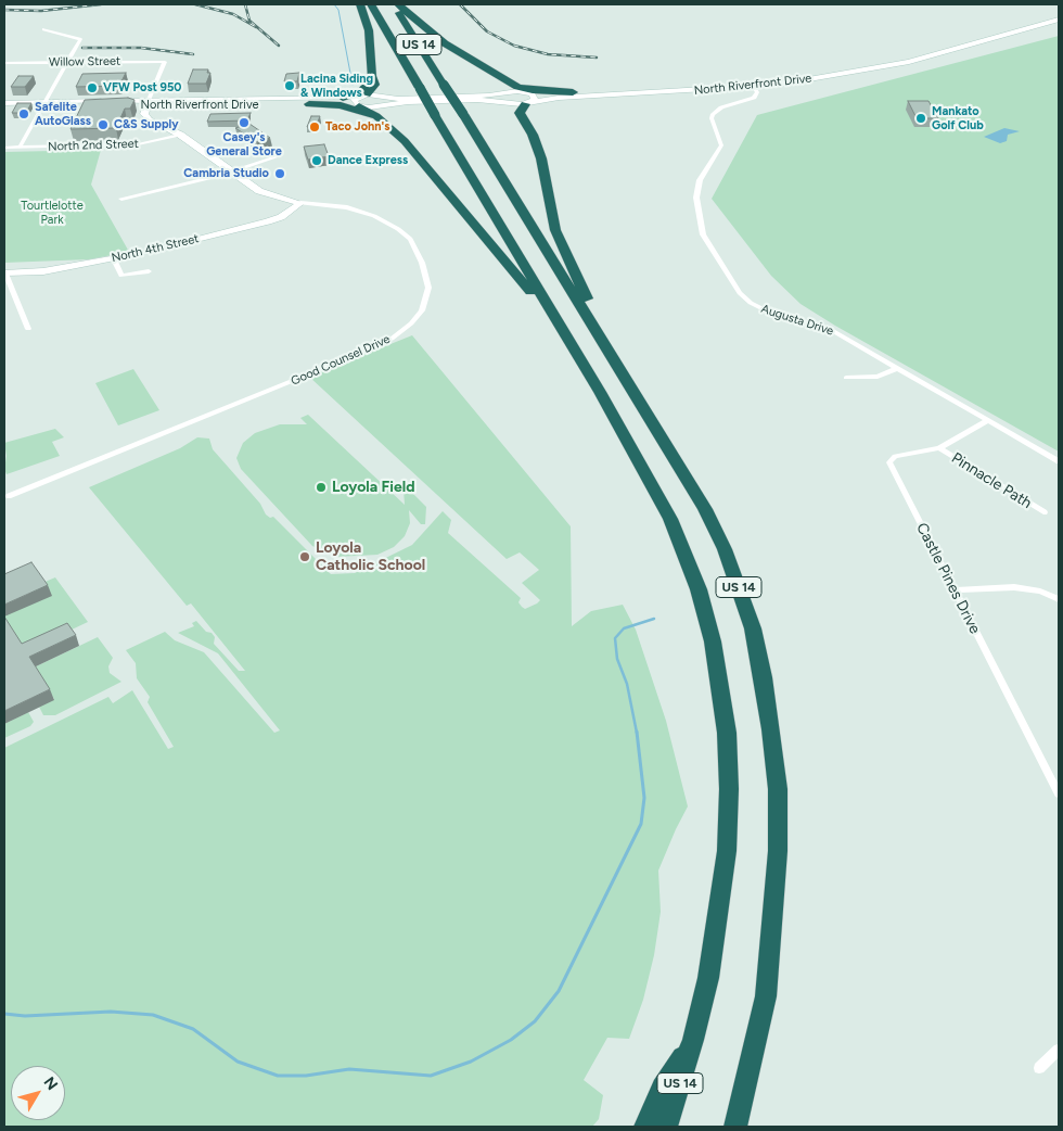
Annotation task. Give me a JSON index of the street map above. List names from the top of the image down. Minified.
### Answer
{"streets":{"highway":["US 14"],"main road":["North Riverfront Drive","North 4th Street","Good Counsel Drive"],"street":["Willow Street","North 2nd Street","Augusta Drive","Pinnacle Path","Castle Pines Drive"]},"crossings":[["Willow Street","North Riverfront Drive"],["Willow Street","Good Counsel Drive"],["North Riverfront Drive","Augusta Drive"],["North Riverfront Drive","Good Counsel Drive"],["North 2nd Street","Good Counsel Drive"],["North 4th Street","Good Counsel Drive"],["Augusta Drive","Castle Pines Drive"],["Pinnacle Path","Castle Pines Drive"]],"parks":["Tourtlelotte Park"],"places":["Lacina Siding & Windows","VFW Post 950","Safelite AutoGlass","Mankato Golf Club","Casey's General Store","C&S Supply","Taco John's","Dance Express","Cambria Studio","Loyola Field","Loyola Catholic School"],"north":"top right"}
